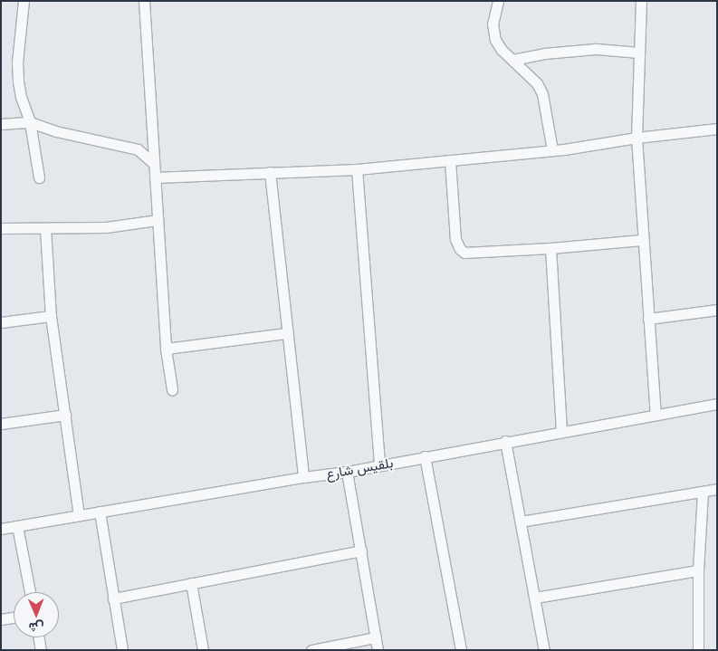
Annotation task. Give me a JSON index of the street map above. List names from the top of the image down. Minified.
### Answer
{"streets":{"street":["بلقيس شارع"]},"north":"bottom"}
